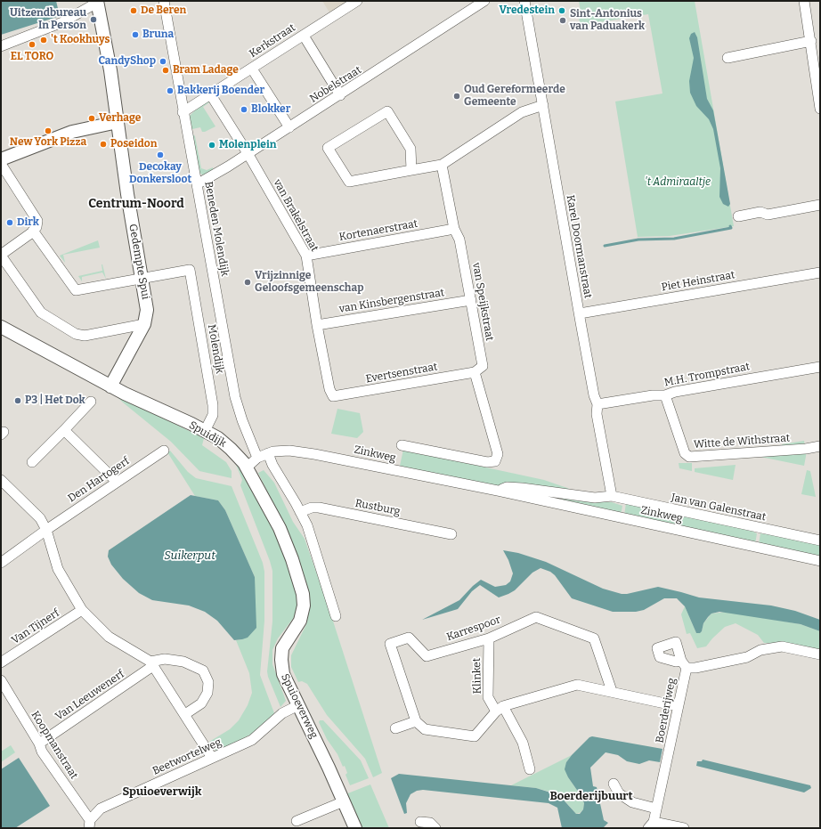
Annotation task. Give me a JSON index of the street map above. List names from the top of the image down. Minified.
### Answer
{"streets":{"street":["Kerkstraat","Nobelstraat","van Brakelstraat","Beneden Molendijk","Kortenaerstraat","Karel Doormanstraat","Gedempte Spui","Piet Heinstraat","van Kinsbergenstraat","van Speijkstraat","Molendijk","Evertsenstraat","M.H. Trompstraat","Spuidijk","Witte de Withstraat","Zinkweg","Den Hartogerf","Rustburg","Jan van Galenstraat","Van Tijnerf","Karrespoor","Klinket","Van Leeuwenerf","Spuioeverweg","Boerderijweg","Koopmanstraat","Beetwortelweg"]},"crossings":[["Kerkstraat","van Brakelstraat"],["Kerkstraat","Beneden Molendijk"],["Nobelstraat","van Brakelstraat"],["Nobelstraat","Beneden Molendijk"],["van Brakelstraat","Kortenaerstraat"],["van Brakelstraat","van Kinsbergenstraat"],["van Brakelstraat","Evertsenstraat"],["Kortenaerstraat","van Speijkstraat"],["Karel Doormanstraat","Piet Heinstraat"],["Karel Doormanstraat","M.H. Trompstraat"],["Karel Doormanstraat","Zinkweg"],["Karel Doormanstraat","Jan van Galenstraat"],["Gedempte Spui","Molendijk"],["Gedempte Spui","Spuidijk"],["van Kinsbergenstraat","van Speijkstraat"],["van Speijkstraat","Evertsenstraat"],["Molendijk","Spuidijk"],["M.H. Trompstraat","Witte de Withstraat"],["Spuidijk","Spuioeverweg"],["Zinkweg","Jan van Galenstraat"],["Karrespoor","Klinket"],["Van Leeuwenerf","Koopmanstraat"],["Spuioeverweg","Beetwortelweg"],["Koopmanstraat","Beetwortelweg"]],"districts":["Centrum-Noord","Spuioeverwijk","Boerderijbuurt"],"water":["Suikerput"],"parks":["'t Admiraaltje"],"places":["De Beren","Vredestein","Uitzendbureau In Person","Sint-Antonius van Paduakerk","Bruna","'t Kookhuys","EL TORO","CandyShop","Bram Ladage","Bakkerij Boender","Oud Gereformeerde Gemeente","Blokker","Verhage","New York Pizza","Poseidon","Molenplein","Decokay Donkersloot","Dirk","Vrijzinnige Geloofsgemeenschap","P3 | Het Dok"]}
